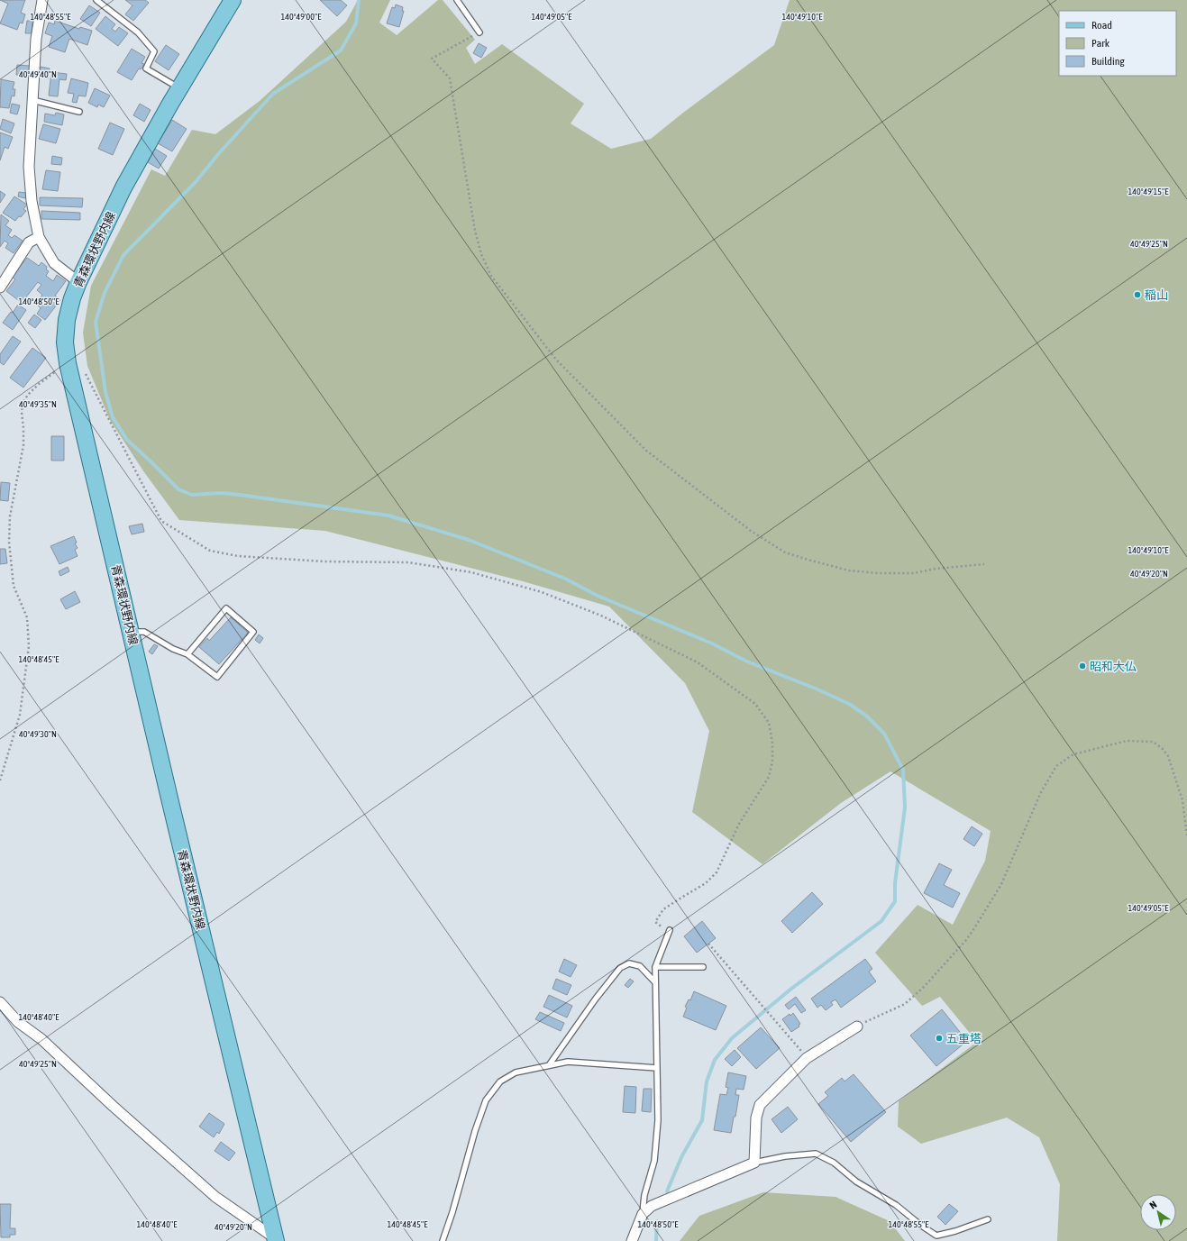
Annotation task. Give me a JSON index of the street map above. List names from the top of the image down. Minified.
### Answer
{"streets":{"main road":["青森環状野内線"]},"places":["稲山","昭和大仏","五重塔"],"legend":["Road","Park","Building"],"north":"top left","coordinates":["140°48'55\"E","140°49'05\"E","140°49'10\"E","140°49'00\"E","40°49'40\"N","140°49'15\"E","40°49'25\"N","140°48'50\"E","40°49'35\"N","40°49'20\"N","140°48'45\"E","40°49'30\"N","140°48'40\"E"]}
